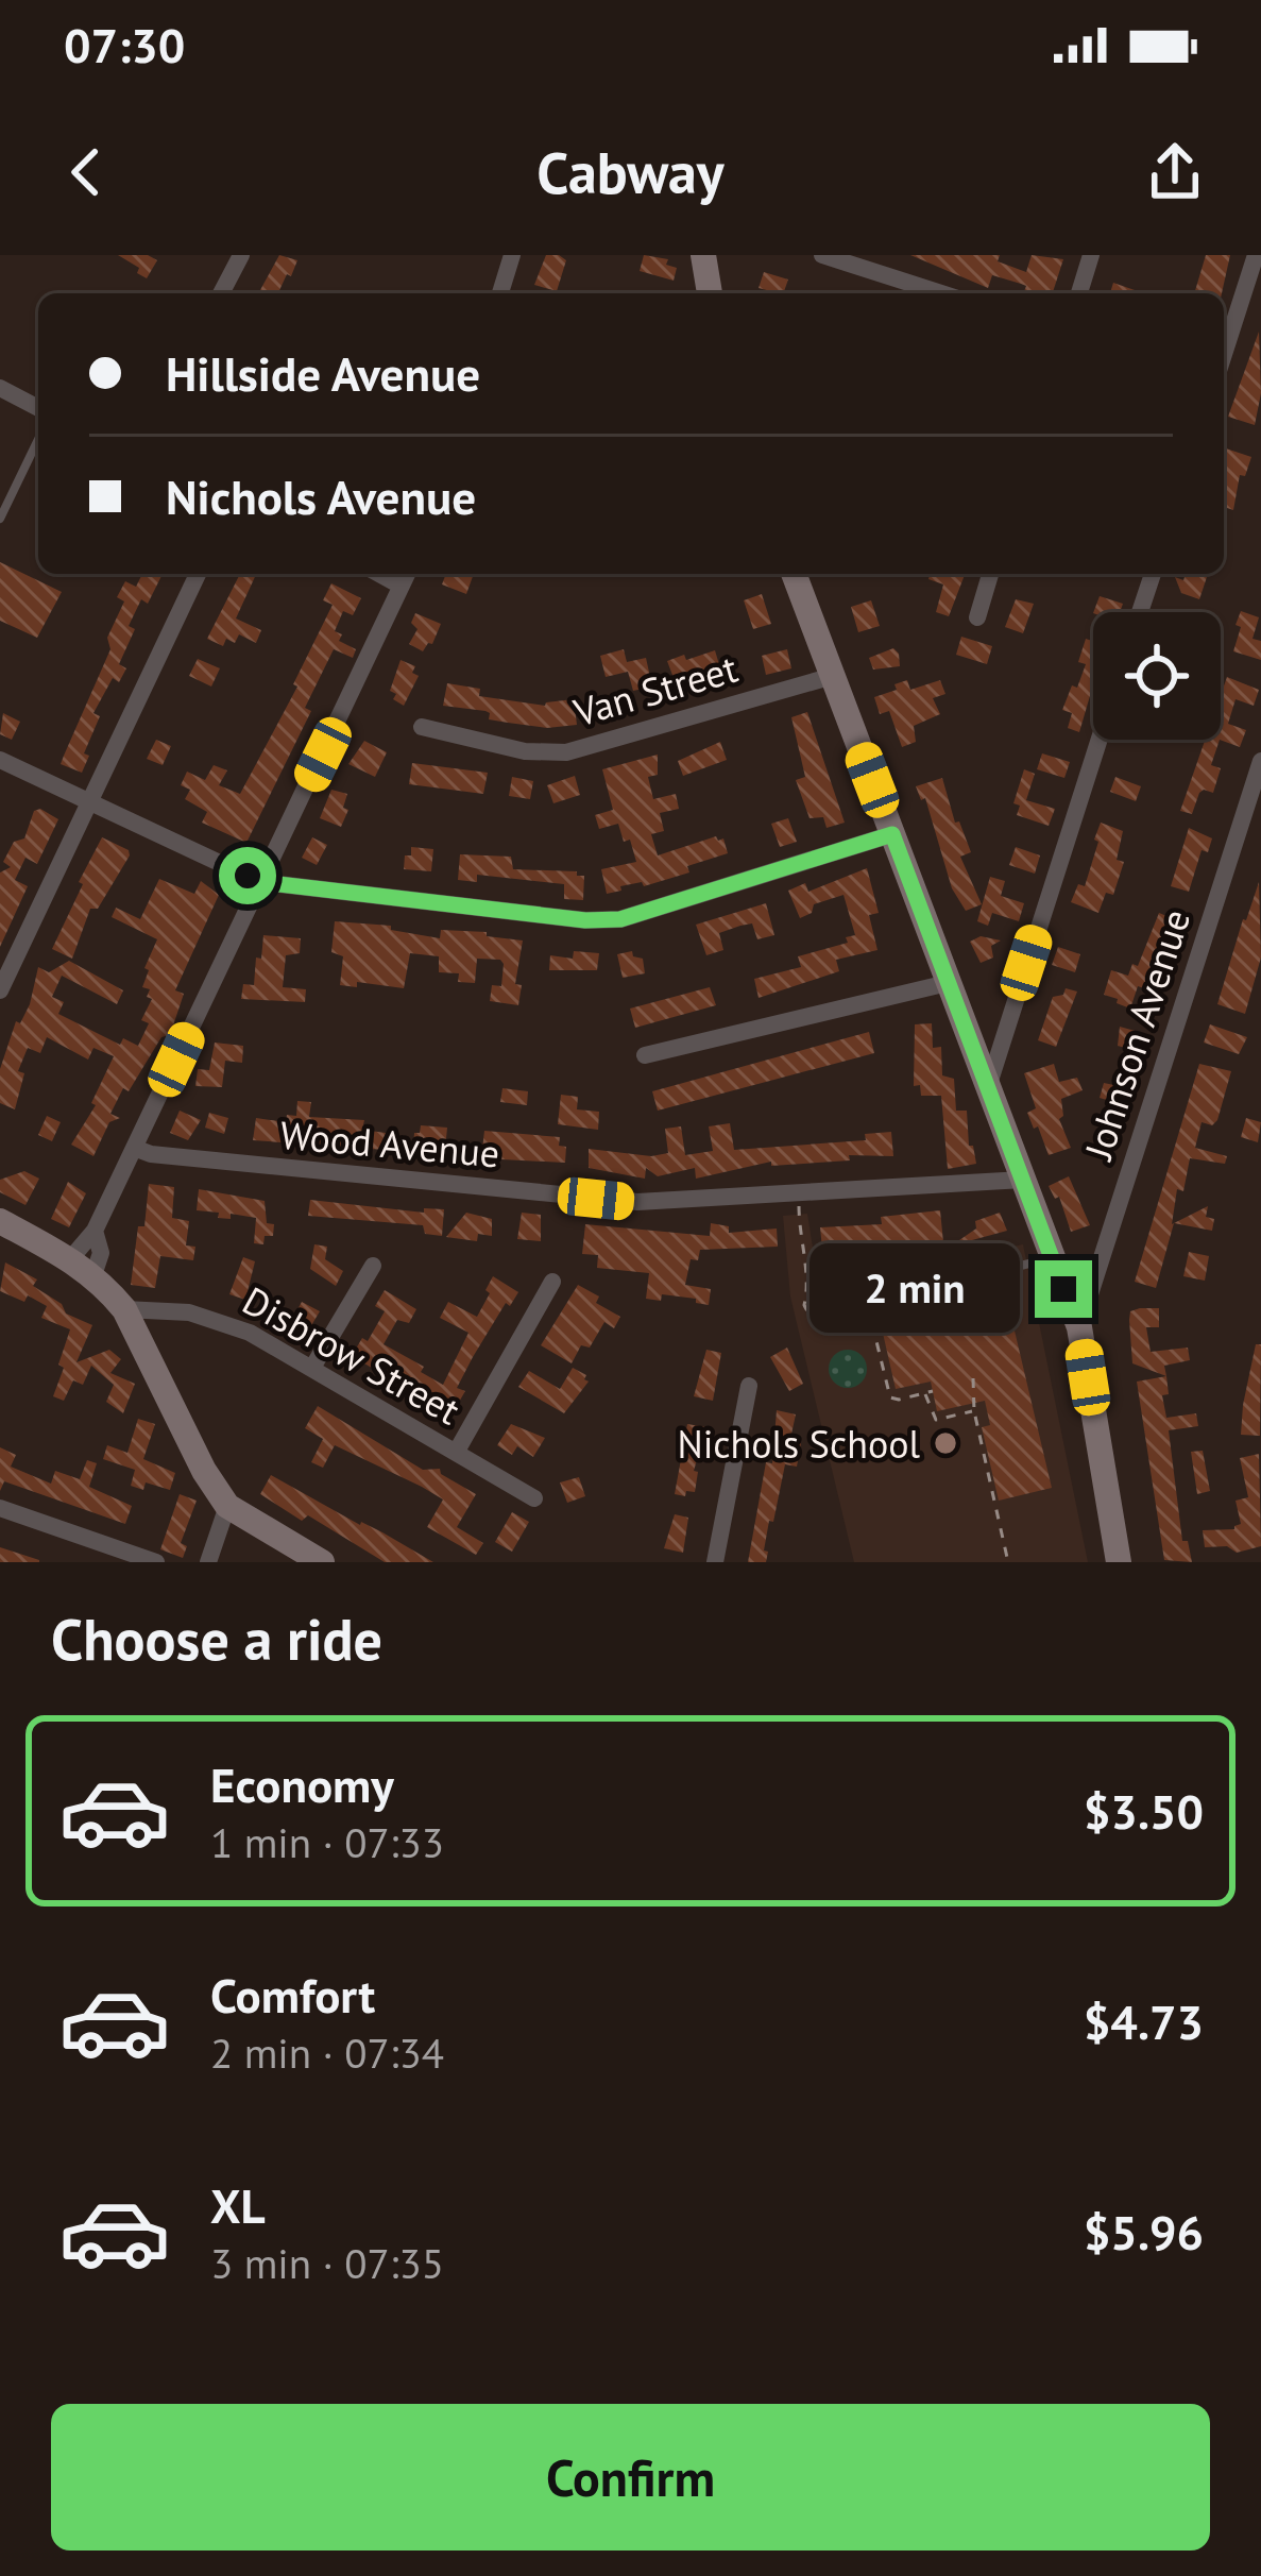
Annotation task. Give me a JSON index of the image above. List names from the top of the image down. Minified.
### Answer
{"streets":{"street":["Van Street","Johnson Avenue","Wood Avenue","Disbrow Street"]},"places":["Nichols School"],"page":{"status":"07:30","header":"Cabway","banner":["Hillside Avenue","Nichols Avenue"],"bubble":"2 min","heading":"Choose a ride","list":[{"name":"Economy","note":"1 min · 07:33","value":"$3.50"},{"name":"Comfort","note":"2 min · 07:34","value":"$4.73"},{"name":"XL","note":"3 min · 07:35","value":"$5.96"}],"buttons":"Confirm"}}
